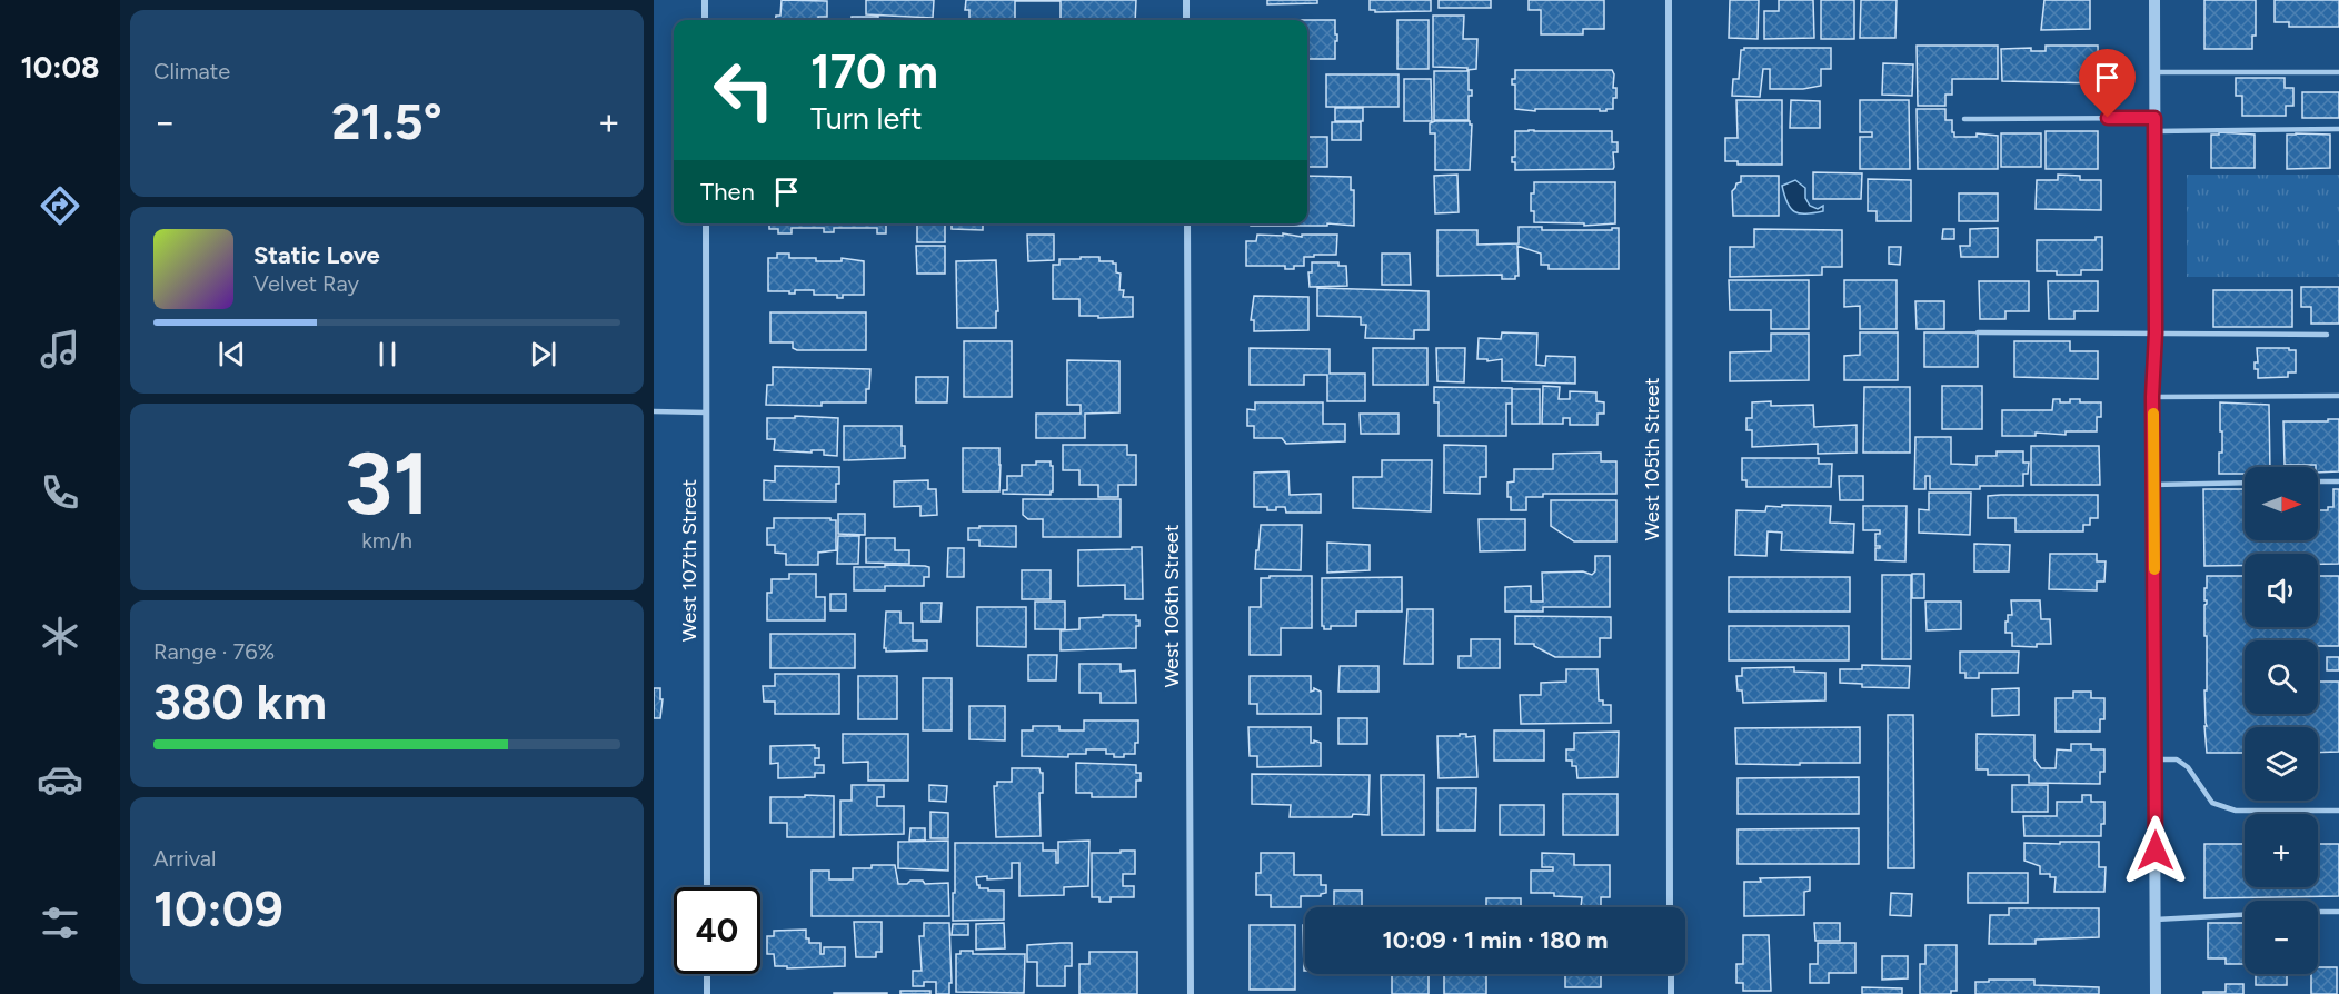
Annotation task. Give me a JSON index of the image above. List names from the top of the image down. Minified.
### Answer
{"streets":{"street":["West 105th Street","West 107th Street","West 106th Street"]},"north":"right","page":{"tabs":"10:08","tile":["Climate",["31","km/h"],["Range · 76%","380 km"],["Arrival","10:09"]],"turn":["170 m","Turn left"],"heat":["−","21.5°","+"],"then":"Then","song":["Static Love","Velvet Ray"],"map_buttons":["+","−"],"limit":"40","trip":"10:09 · 1 min · 180 m"}}
